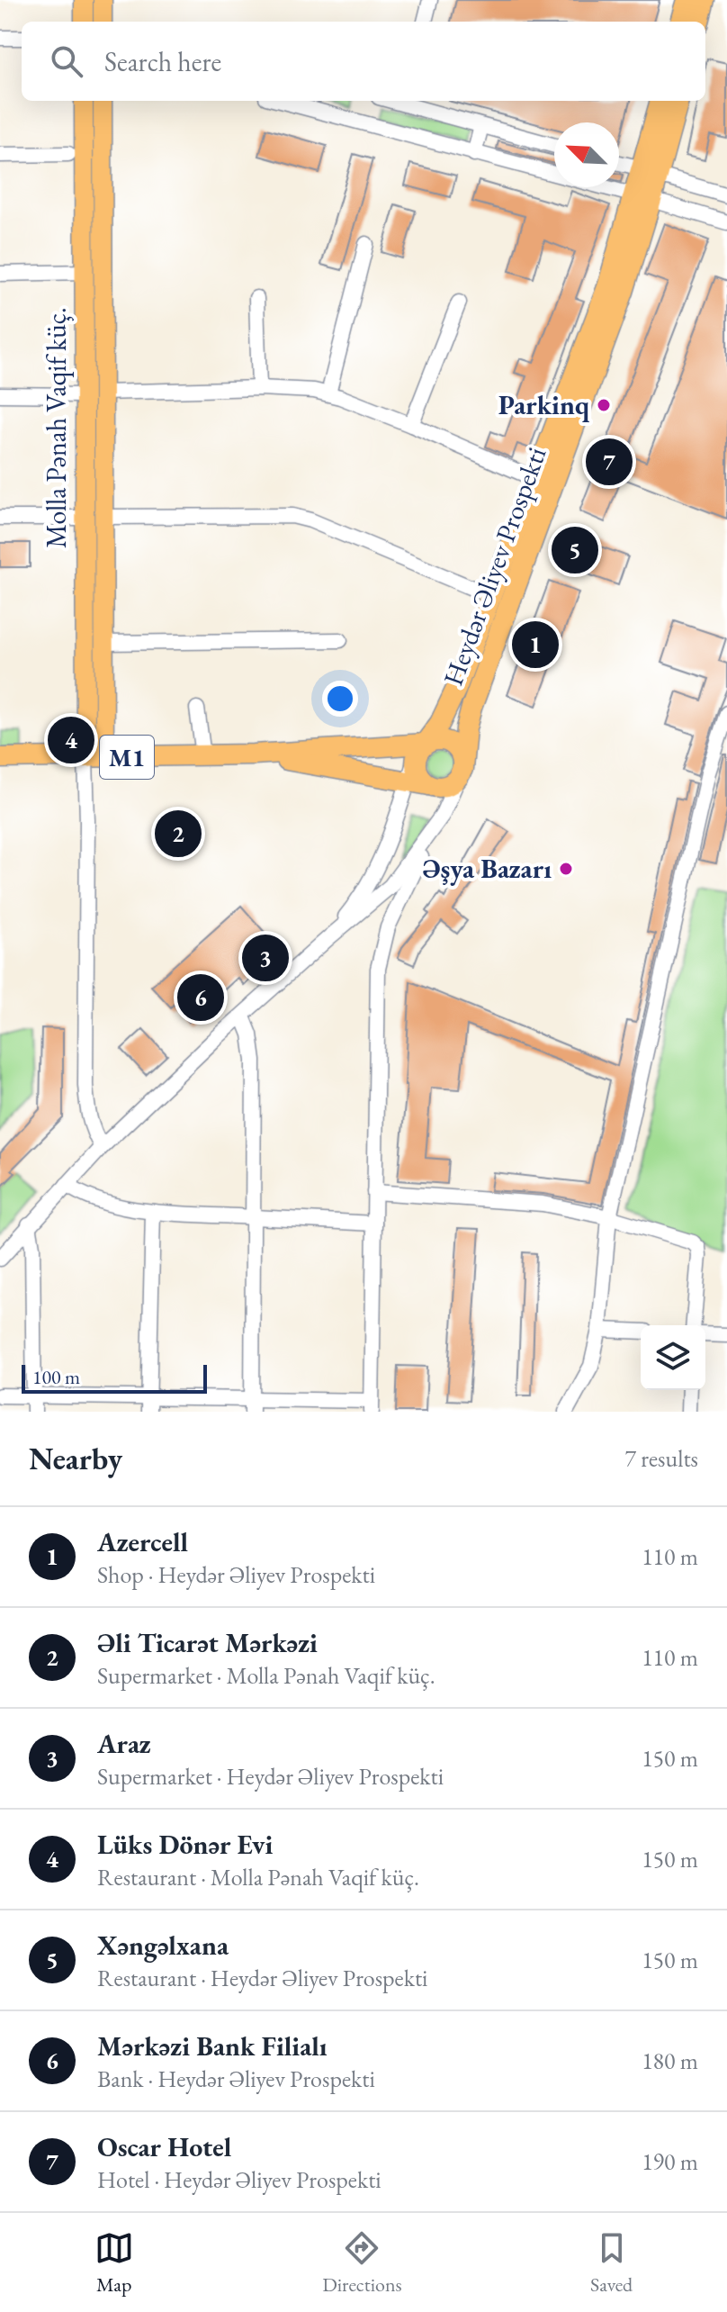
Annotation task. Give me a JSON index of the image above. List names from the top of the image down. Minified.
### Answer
{"streets":{"highway":["Heydər Əliyev Prospekti","M1"],"main road":["Molla Pənah Vaqif küç."]},"crossings":[["Molla Pənah Vaqif küç.","M1"]],"places":["Parkinq","Əşya Bazarı"],"scale_bar":"100 m","north":"top left","page":{"search":"Search here","pins":["7","5","1","4","2","3","6"],"scale":"100 m","heading":["Nearby","7 results"],"list":[{"mark":"1","name":"Azercell","note":"Shop · Heydər Əliyev Prospekti","value":"110 m"},{"mark":"2","name":"Əli Ticarət Mərkəzi","note":"Supermarket · Molla Pənah Vaqif küç.","value":"110 m"},{"mark":"3","name":"Araz","note":"Supermarket · Heydər Əliyev Prospekti","value":"150 m"},{"mark":"4","name":"Lüks Dönər Evi","note":"Restaurant · Molla Pənah Vaqif küç.","value":"150 m"},{"mark":"5","name":"Xəngəlxana","note":"Restaurant · Heydər Əliyev Prospekti","value":"150 m"},{"mark":"6","name":"Mərkəzi Bank Filialı","note":"Bank · Heydər Əliyev Prospekti","value":"180 m"},{"mark":"7","name":"Oscar Hotel","note":"Hotel · Heydər Əliyev Prospekti","value":"190 m"}],"nav":["Map","Directions","Saved"]}}
